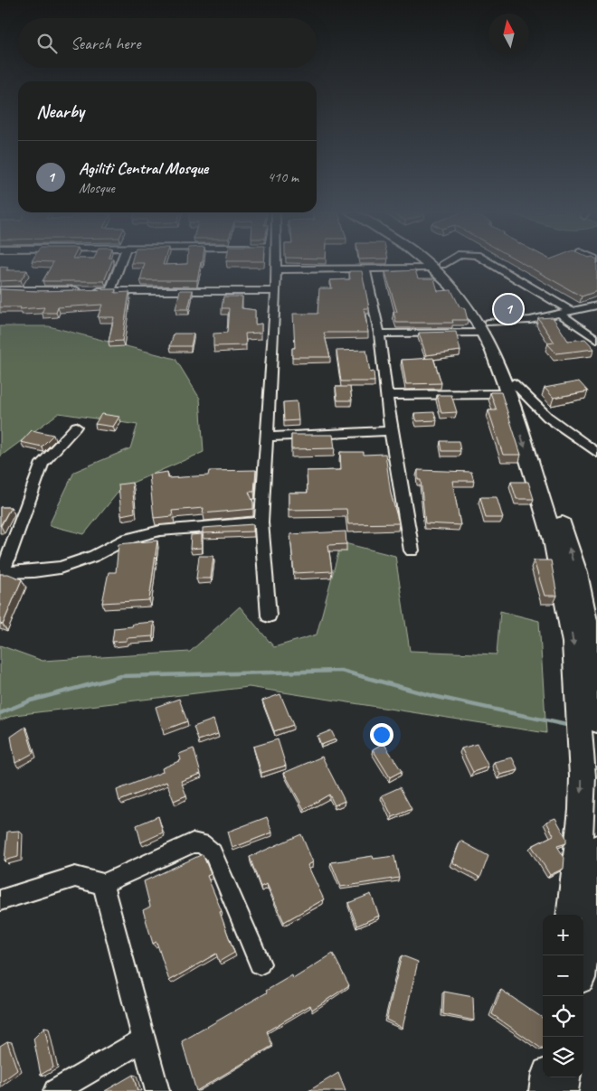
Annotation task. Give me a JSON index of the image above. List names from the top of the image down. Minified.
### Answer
{"north":"top","page":{"search":"Search here","heading":"Nearby","list":[{"mark":"1","name":"Agiliti Central Mosque","note":"Mosque","value":"410 m"}],"pins":"1","map_buttons":["+","−"]}}
